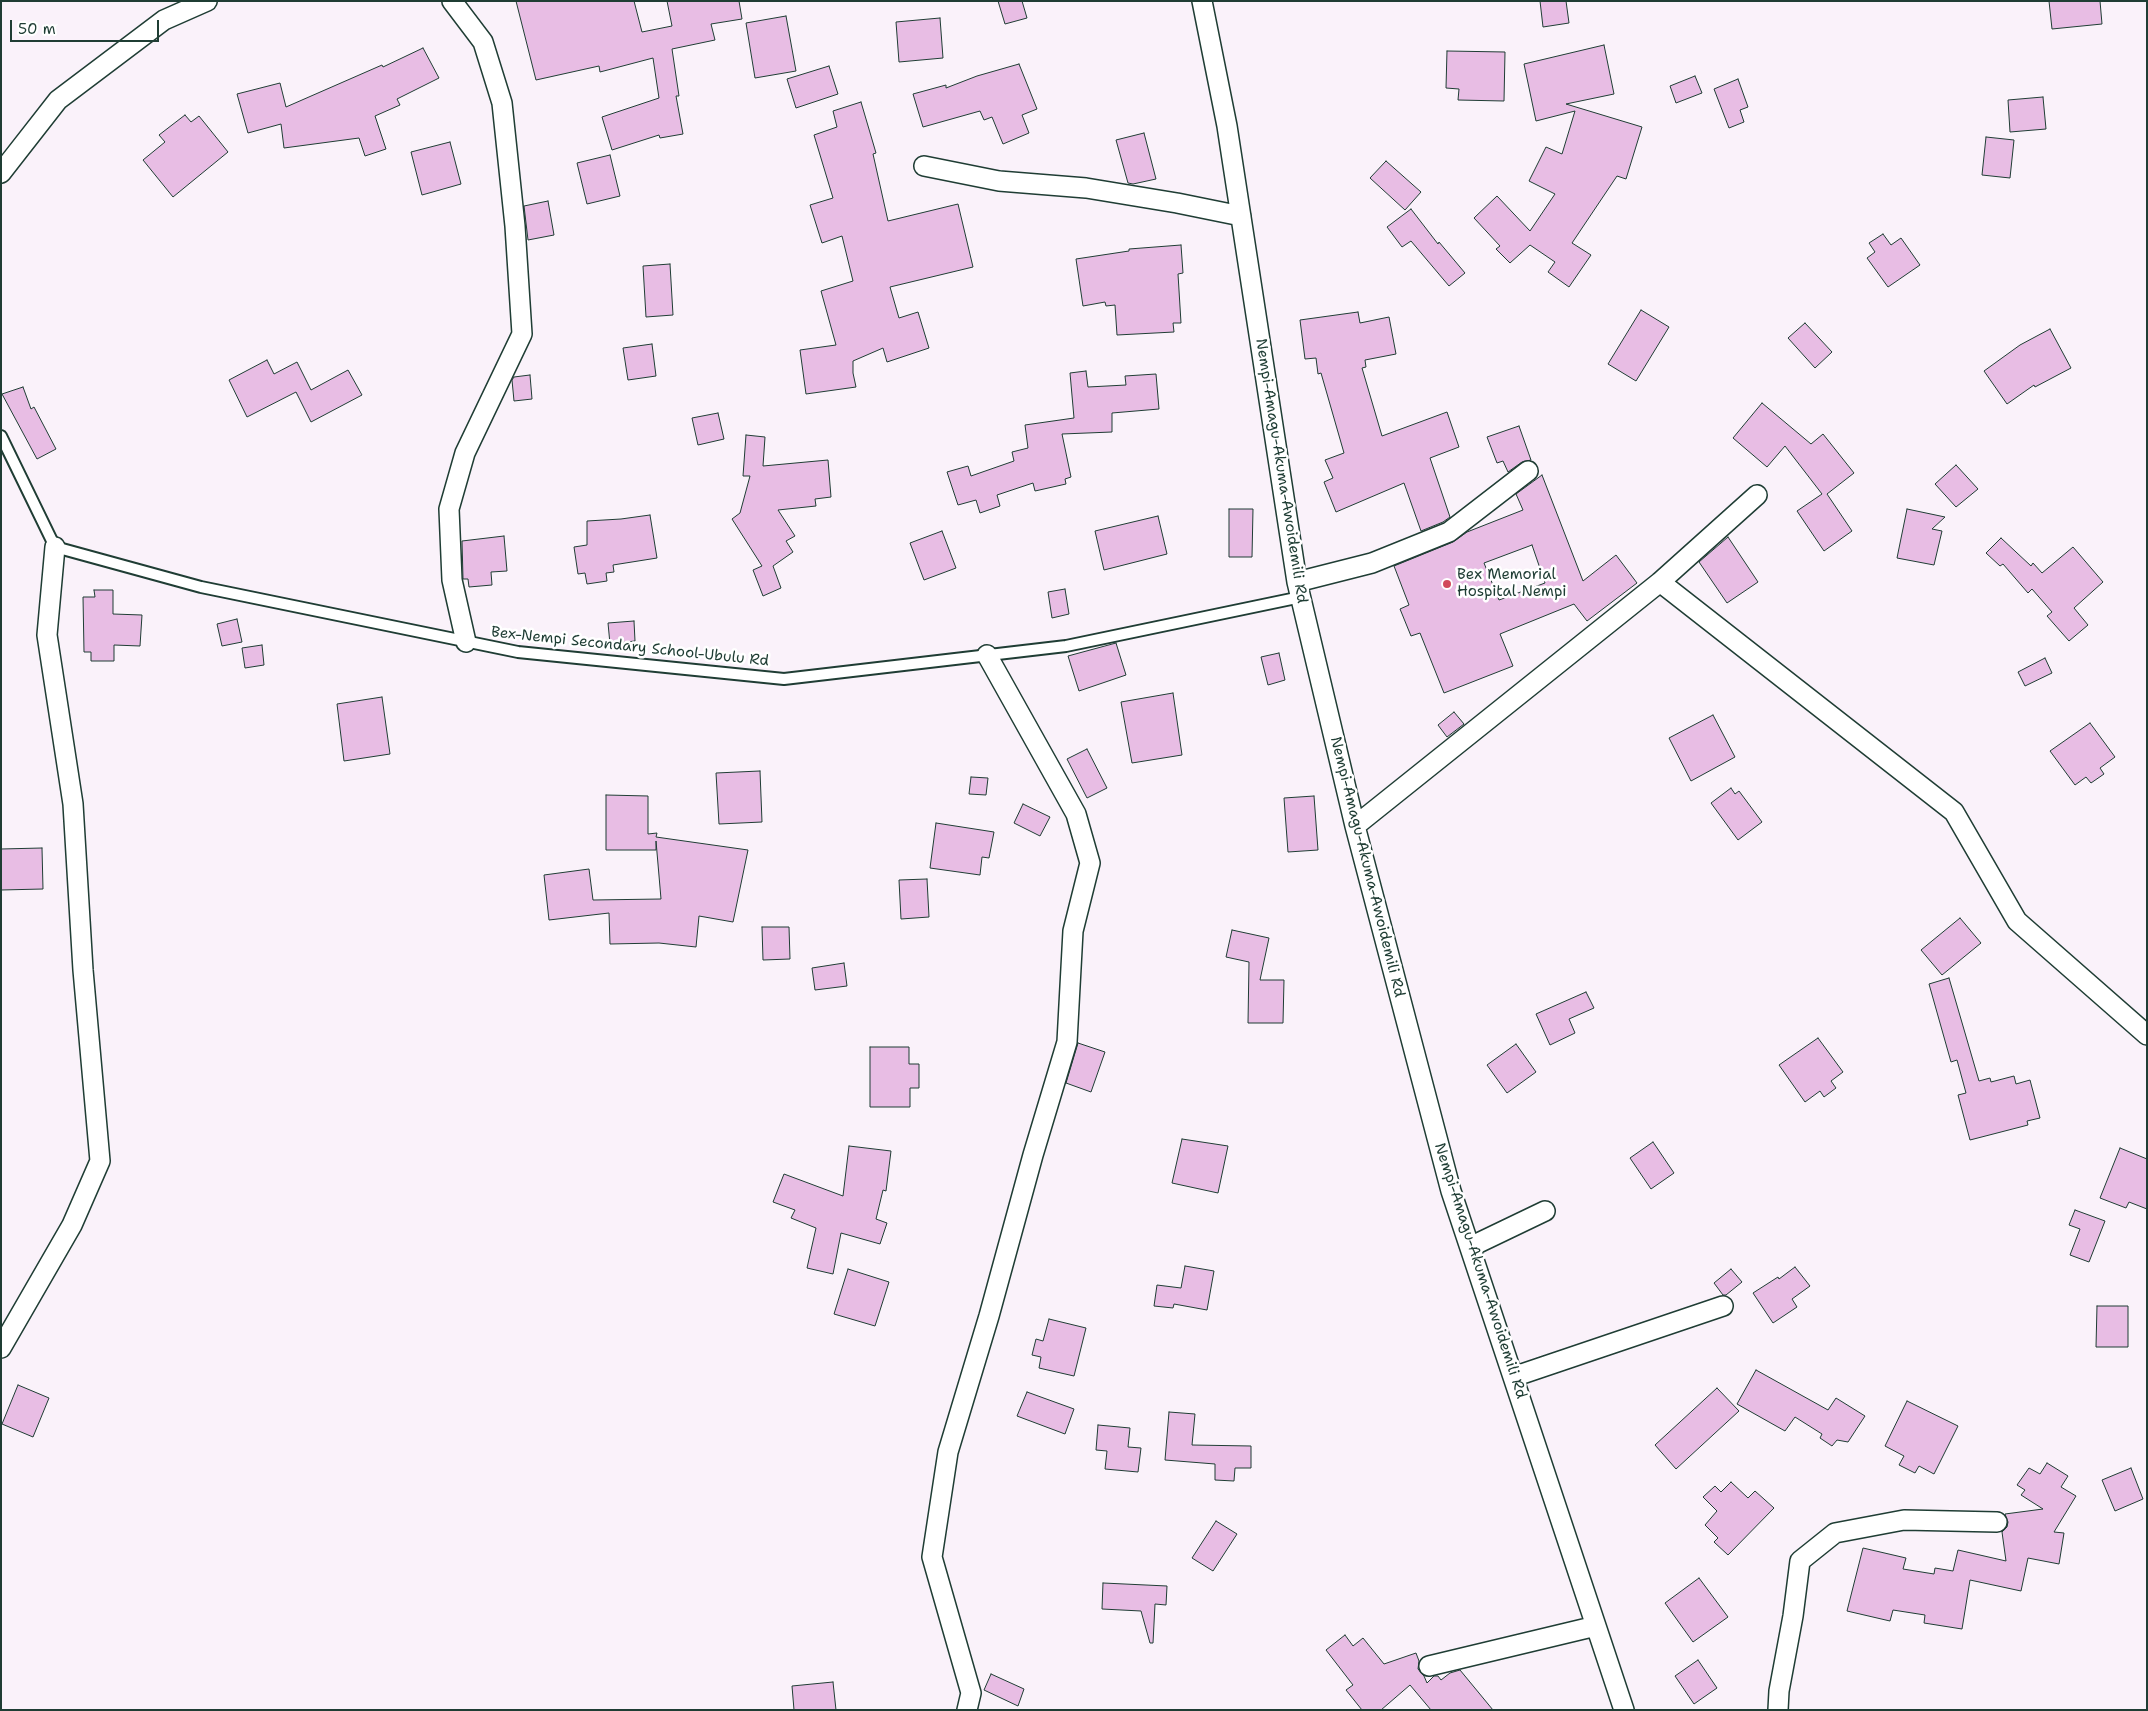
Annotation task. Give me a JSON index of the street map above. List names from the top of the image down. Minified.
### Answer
{"streets":{"street":["Nempi-Amagu-Akuma-Awoidemili Rd"],"lane":["Bex-Nempi Secondary School-Ubulu Rd"]},"crossings":[["Nempi-Amagu-Akuma-Awoidemili Rd","Bex-Nempi Secondary School-Ubulu Rd"]],"places":["Bex Memorial Hospital Nempi"],"scale_bar":"50 m"}
